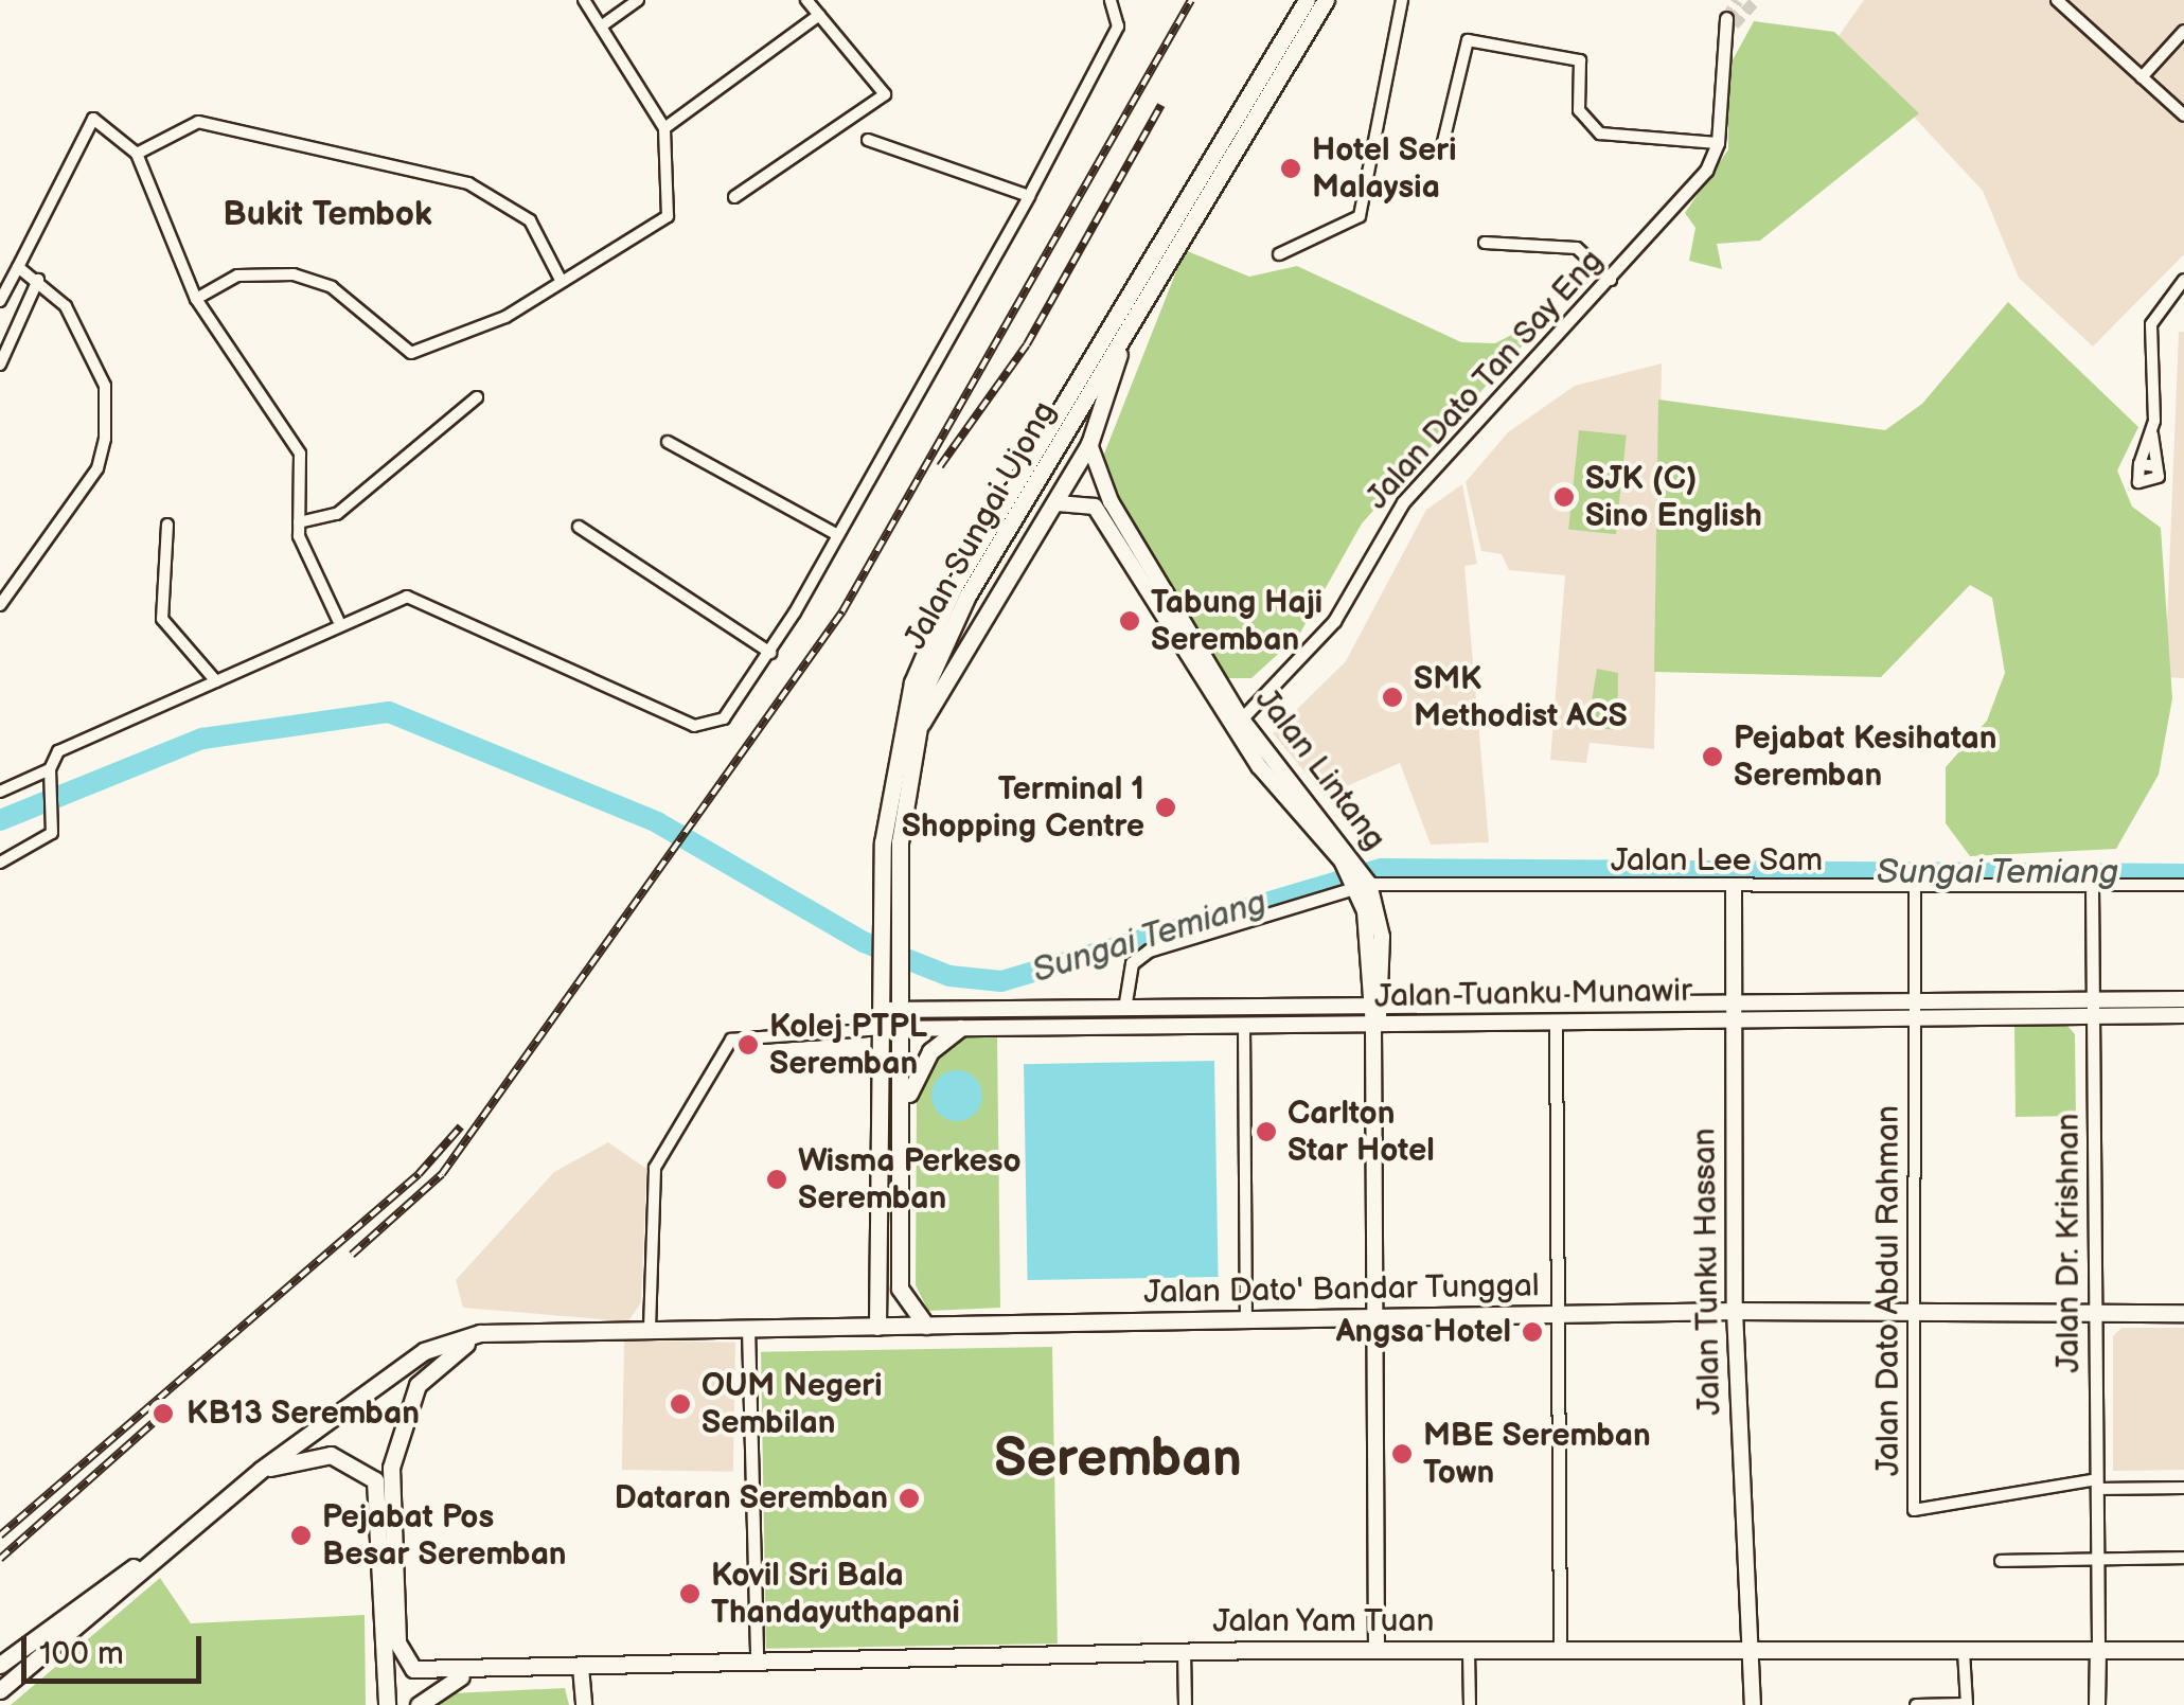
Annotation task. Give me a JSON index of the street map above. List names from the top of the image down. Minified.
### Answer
{"streets":{"highway":["Jalan Sungai Ujong","Jalan Dato' Bandar Tunggal","Jalan Yam Tuan"],"main road":["Jalan Lintang","Jalan Tuanku Munawir","Jalan Tunku Hassan"],"street":["Jalan Dato Tan Say Eng","Jalan Lee Sam","Jalan Dr. Krishnan","Jalan Dato Abdul Rahman"]},"crossings":[["Jalan Dato Tan Say Eng","Jalan Lintang"],["Jalan Sungai Ujong","Jalan Tuanku Munawir"],["Jalan Sungai Ujong","Jalan Dato' Bandar Tunggal"],["Jalan Lintang","Jalan Lee Sam"],["Jalan Lintang","Jalan Tuanku Munawir"],["Jalan Lintang","Jalan Dato' Bandar Tunggal"],["Jalan Lintang","Jalan Yam Tuan"],["Jalan Lee Sam","Jalan Tuanku Munawir"],["Jalan Lee Sam","Jalan Tunku Hassan"],["Jalan Lee Sam","Jalan Dato Abdul Rahman"],["Jalan Tuanku Munawir","Jalan Dr. Krishnan"],["Jalan Tuanku Munawir","Jalan Tunku Hassan"],["Jalan Tuanku Munawir","Jalan Dato Abdul Rahman"],["Jalan Dr. Krishnan","Jalan Dato' Bandar Tunggal"],["Jalan Dr. Krishnan","Jalan Dato Abdul Rahman"],["Jalan Dr. Krishnan","Jalan Yam Tuan"],["Jalan Tunku Hassan","Jalan Dato' Bandar Tunggal"],["Jalan Tunku Hassan","Jalan Yam Tuan"],["Jalan Dato' Bandar Tunggal","Jalan Dato Abdul Rahman"],["Jalan Dato' Bandar Tunggal","Jalan Yam Tuan"]],"districts":["Bukit Tembok","Seremban"],"water":["Sungai Temiang"],"places":["Hotel Seri Malaysia","SJK (C) Sino English","Tabung Haji Seremban","SMK Methodist ACS","Pejabat Kesihatan Seremban","Terminal 1 Shopping Centre","Kolej PTPL Seremban","Carlton Star Hotel","Wisma Perkeso Seremban","Angsa Hotel","OUM Negeri Sembilan","KB13 Seremban","MBE Seremban Town","Dataran Seremban","Pejabat Pos Besar Seremban","Kovil Sri Bala Thandayuthapani"],"scale_bar":"100 m"}
